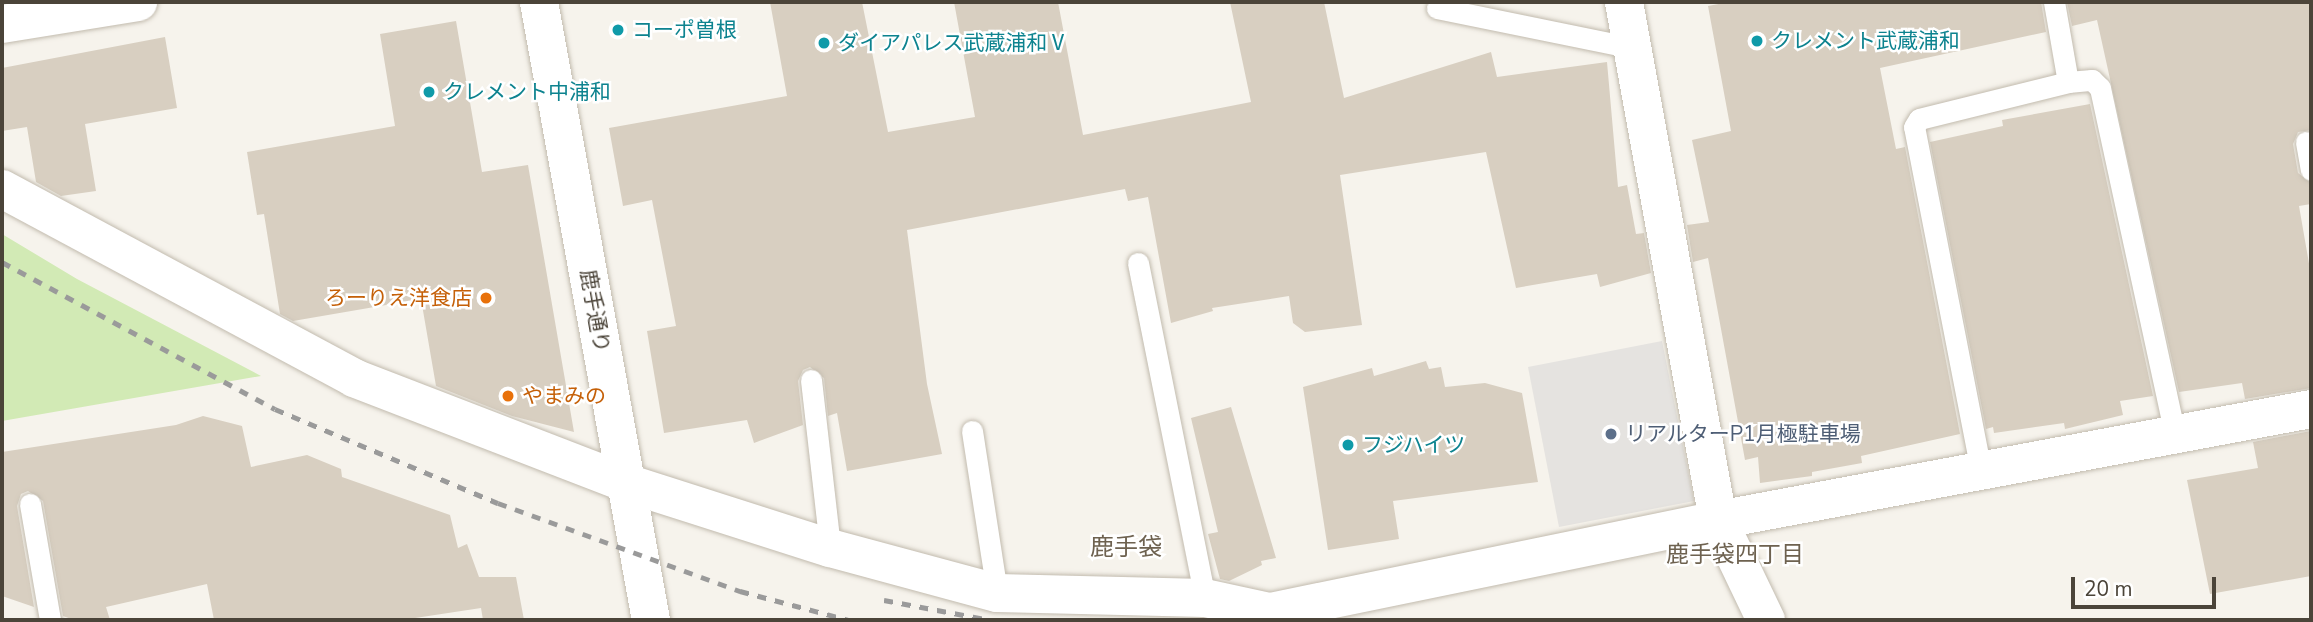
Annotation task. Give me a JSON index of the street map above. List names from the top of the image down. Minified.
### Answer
{"streets":{"street":["鹿手通り"]},"districts":["鹿手袋","鹿手袋四丁目"],"places":["コーポ曽根","クレメント武蔵浦和","ダイアパレス武蔵浦和Ⅴ","クレメント中浦和","ろーりえ洋食店","やまみの","リアルターP1月極駐車場","フジハイツ"],"scale_bar":"20 m"}
